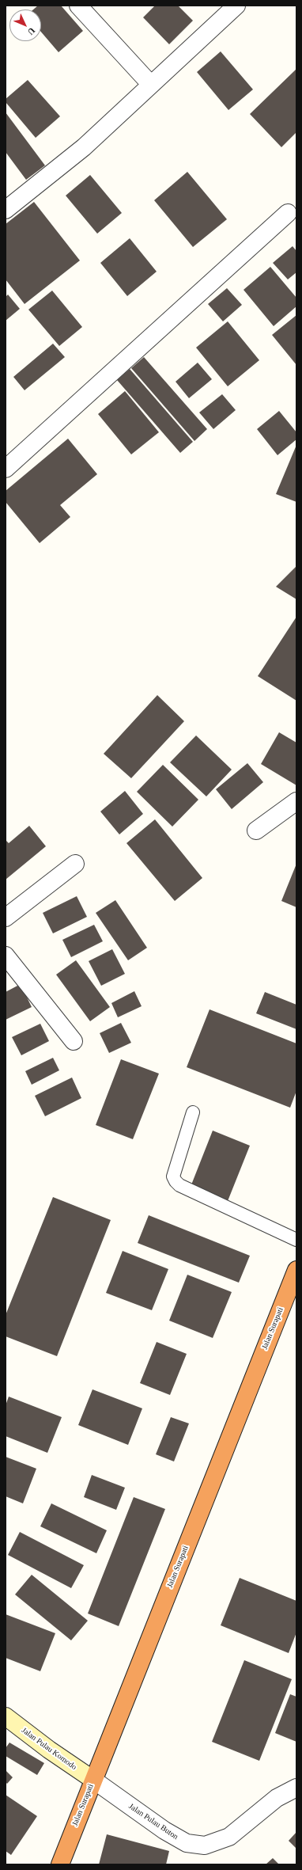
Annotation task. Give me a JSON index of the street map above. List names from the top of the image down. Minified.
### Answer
{"streets":{"highway":["Jalan Surapati"],"street":["Jalan Pulau Komodo","Jalan Pulau Buton"]},"crossings":[["Jalan Surapati","Jalan Pulau Komodo"],["Jalan Surapati","Jalan Pulau Buton"],["Jalan Pulau Komodo","Jalan Pulau Buton"]],"north":"bottom right"}
